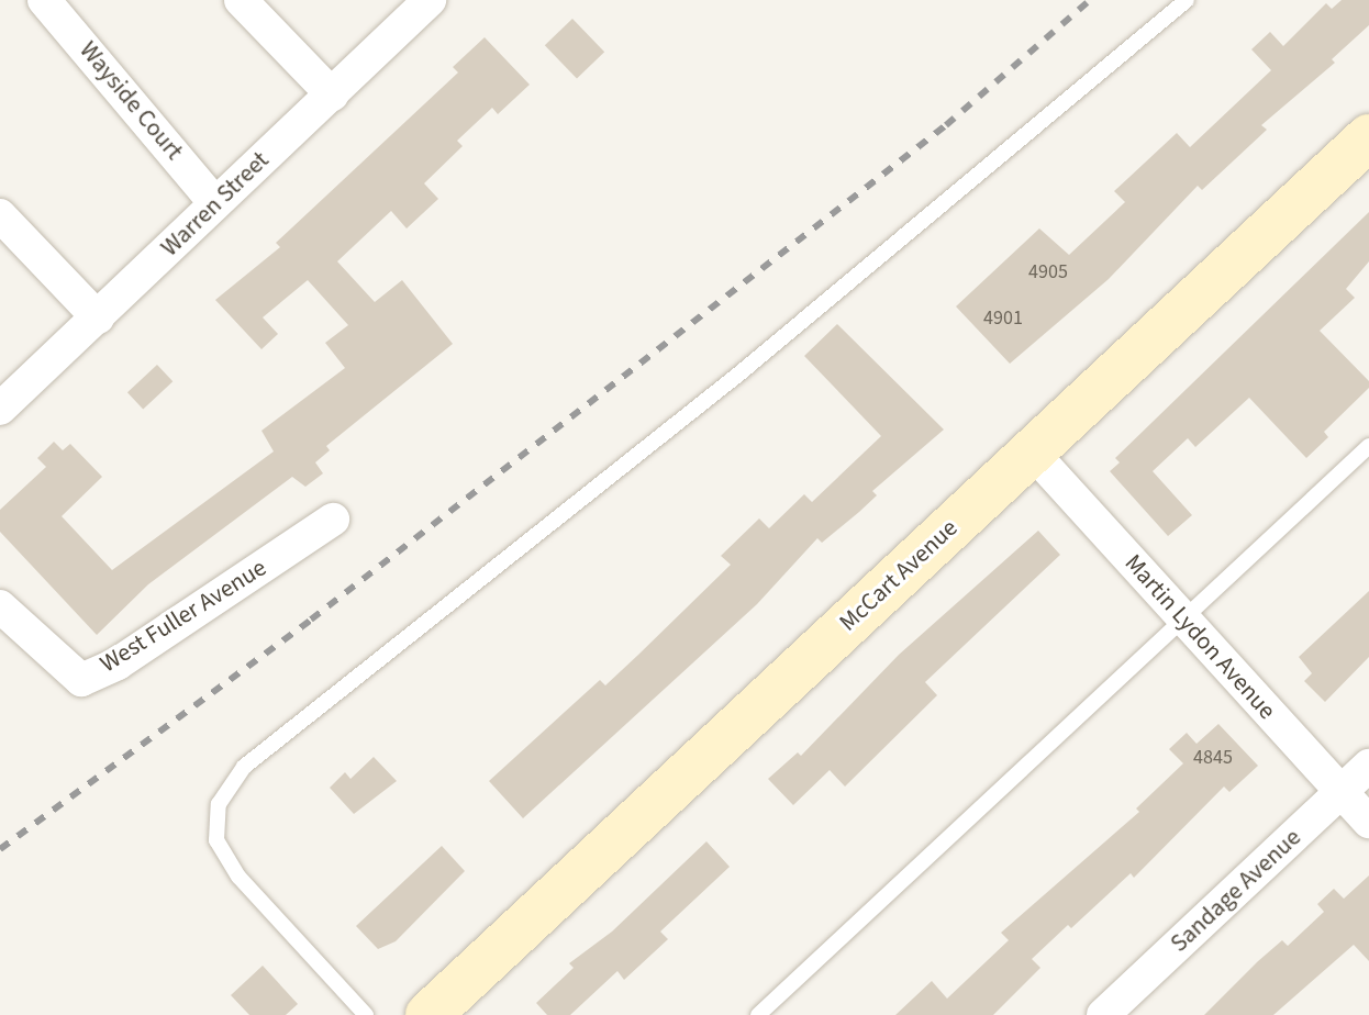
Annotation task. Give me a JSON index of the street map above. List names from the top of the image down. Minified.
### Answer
{"streets":{"main road":["McCart Avenue"],"street":["Wayside Court","Warren Street","West Fuller Avenue","Martin Lydon Avenue","Sandage Avenue"]},"crossings":[["Wayside Court","Warren Street"],["McCart Avenue","Martin Lydon Avenue"],["Martin Lydon Avenue","Sandage Avenue"]],"house_numbers":["4905","4901","4845"]}
